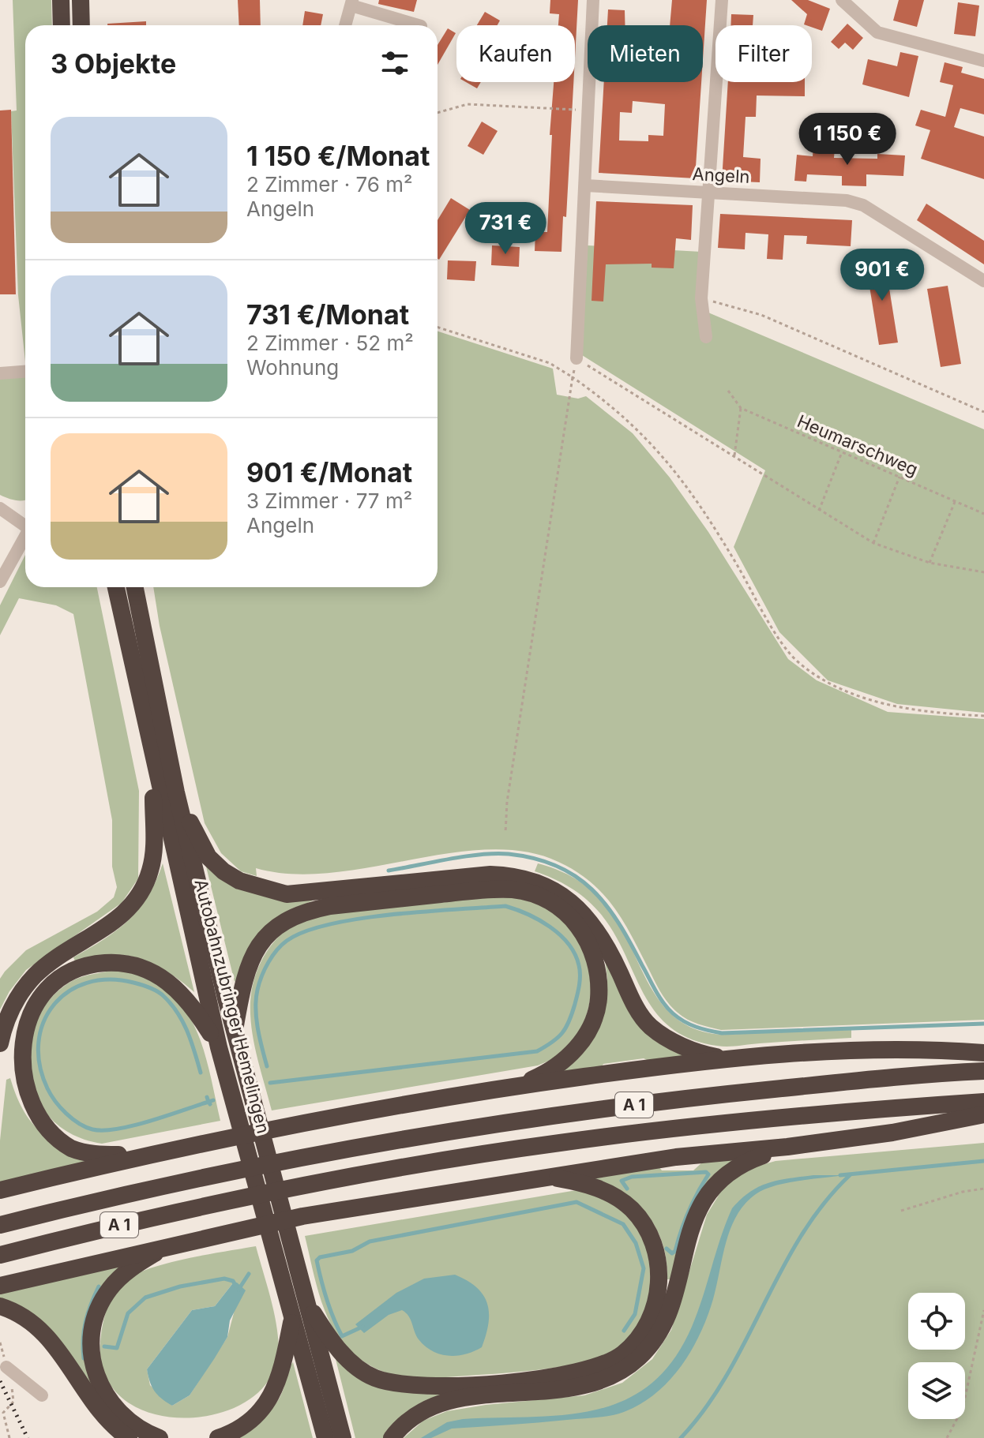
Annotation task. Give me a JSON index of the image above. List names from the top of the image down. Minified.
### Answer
{"streets":{"highway":["Autobahnzubringer Hemelingen","A 1"],"street":["Angeln"],"path":["Heumarschweg"]},"page":{"chip":["Kaufen","Mieten","Filter"],"heading":"3 Objekte","list":[{"name":"1 150 €/Monat","note":"2 Zimmer · 76 m² · Angeln"},{"name":"731 €/Monat","note":"2 Zimmer · 52 m² · Wohnung"},{"name":"901 €/Monat","note":"3 Zimmer · 77 m² · Angeln"}],"price":["1 150 €","731 €","901 €"]}}
